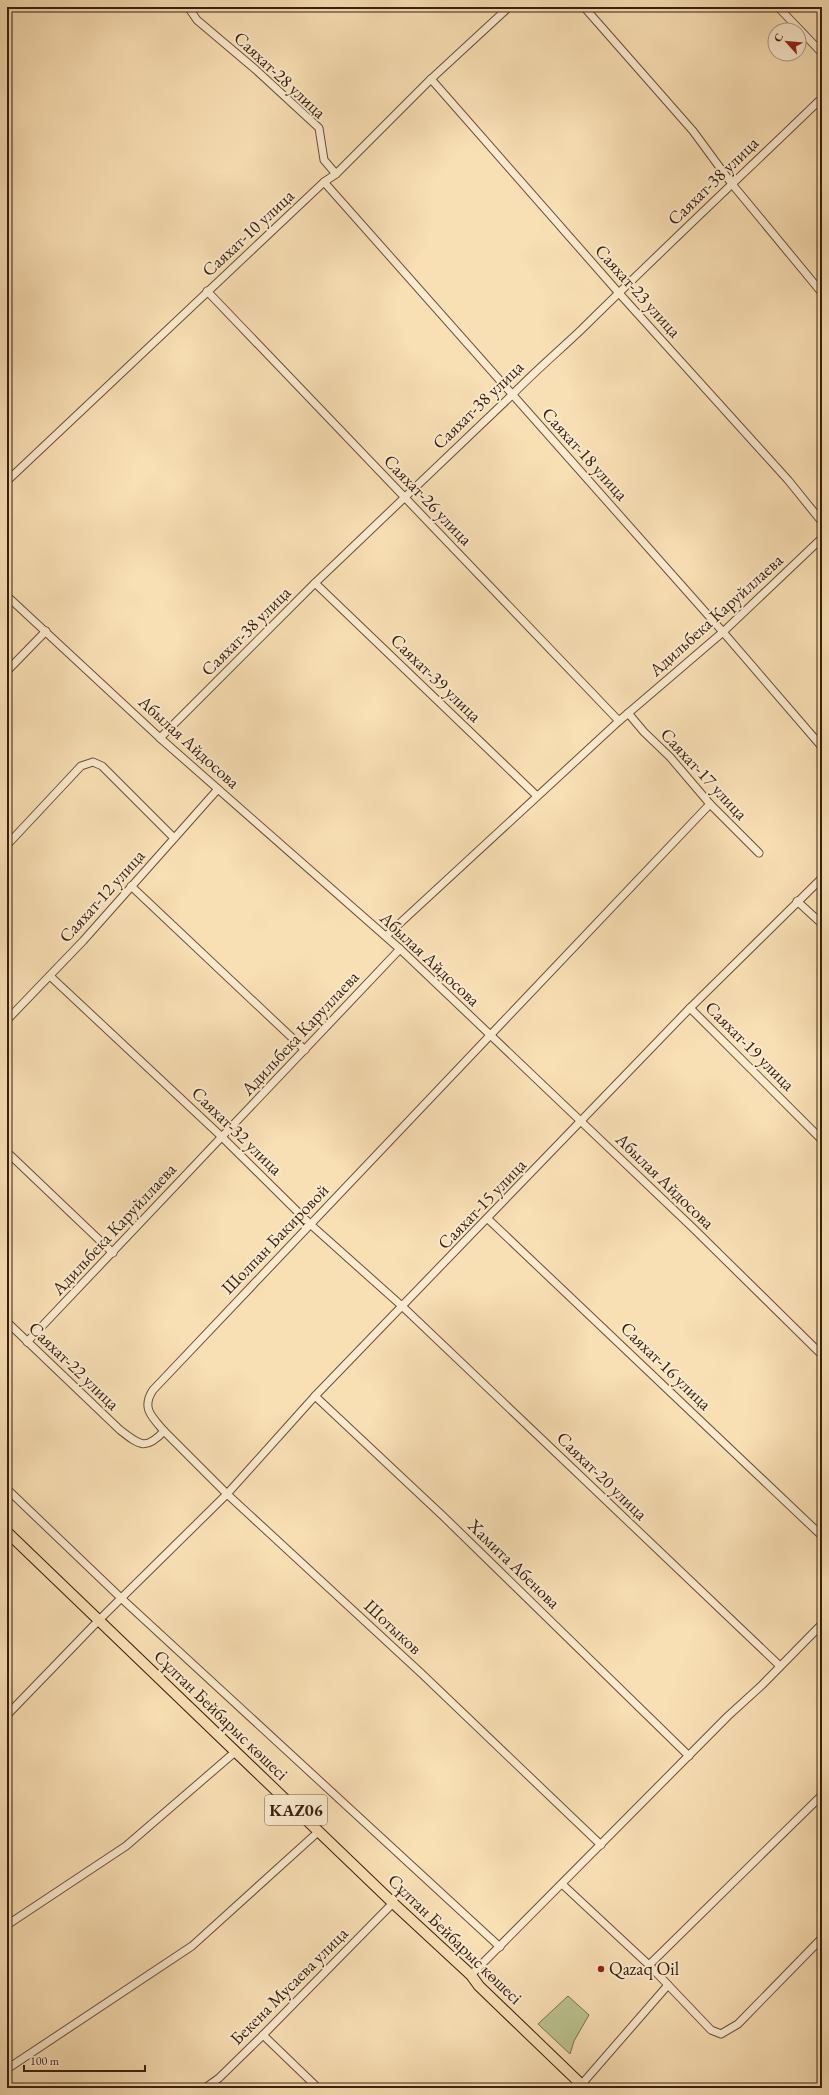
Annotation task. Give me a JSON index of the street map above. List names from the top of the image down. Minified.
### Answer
{"streets":{"main road":["Сұлтан Бейбарыс көшесі","KAZ06"],"street":["Саяхат-28 улица","Саяхат-38 улица","Саяхат-10 улица","Саяхат-23 улица","Саяхат-18 улица","Саяхат-26 улица","Адильбека Каруйллаева","Саяхат-39 улица","Абылая Айдосова","Саяхат-17 улица","Саяхат-12 улица","Адильбека Каруллаева","Саяхат-19 улица","Саяхат-32 улица","Саяхат-15 улица","Шолпан Бакировой","Саяхат-22 улица","Саяхат-16 улица","Саяхат-20 улица","Хамита Абенова","Шотыков","Бекена Мусаева улица"]},"crossings":[["Саяхат-28 улица","Саяхат-10 улица"],["Саяхат-38 улица","Саяхат-23 улица"],["Саяхат-38 улица","Саяхат-18 улица"],["Саяхат-38 улица","Саяхат-26 улица"],["Саяхат-38 улица","Саяхат-39 улица"],["Саяхат-38 улица","Абылая Айдосова"],["Саяхат-10 улица","Саяхат-23 улица"],["Саяхат-10 улица","Саяхат-18 улица"],["Саяхат-10 улица","Саяхат-26 улица"],["Саяхат-18 улица","Адильбека Каруйллаева"],["Адильбека Каруйллаева","Саяхат-17 улица"],["Адильбека Каруйллаева","Адильбека Каруллаева"],["Адильбека Каруйллаева","Саяхат-32 улица"],["Адильбека Каруйллаева","Саяхат-22 улица"],["Абылая Айдосова","Саяхат-12 улица"],["Абылая Айдосова","Адильбека Каруллаева"],["Абылая Айдосова","Саяхат-15 улица"],["Абылая Айдосова","Шолпан Бакировой"],["Саяхат-17 улица","Шолпан Бакировой"],["Саяхат-12 улица","Саяхат-32 улица"],["Адильбека Каруллаева","Саяхат-32 улица"],["Саяхат-19 улица","Саяхат-15 улица"],["Саяхат-32 улица","Саяхат-15 улица"],["Саяхат-32 улица","Шолпан Бакировой"],["Саяхат-32 улица","Саяхат-20 улица"],["Саяхат-15 улица","Саяхат-16 улица"],["Саяхат-15 улица","Саяхат-20 улица"],["Саяхат-15 улица","Хамита Абенова"],["Саяхат-15 улица","Шотыков"],["Саяхат-15 улица","Сұлтан Бейбарыс көшесі"],["Шолпан Бакировой","Саяхат-22 улица"],["Шолпан Бакировой","Шотыков"],["Саяхат-22 улица","Шотыков"],["Сұлтан Бейбарыс көшесі","Бекена Мусаева улица"]],"places":["Qazaq Oil"],"scale_bar":"100 m","north":"top left"}
